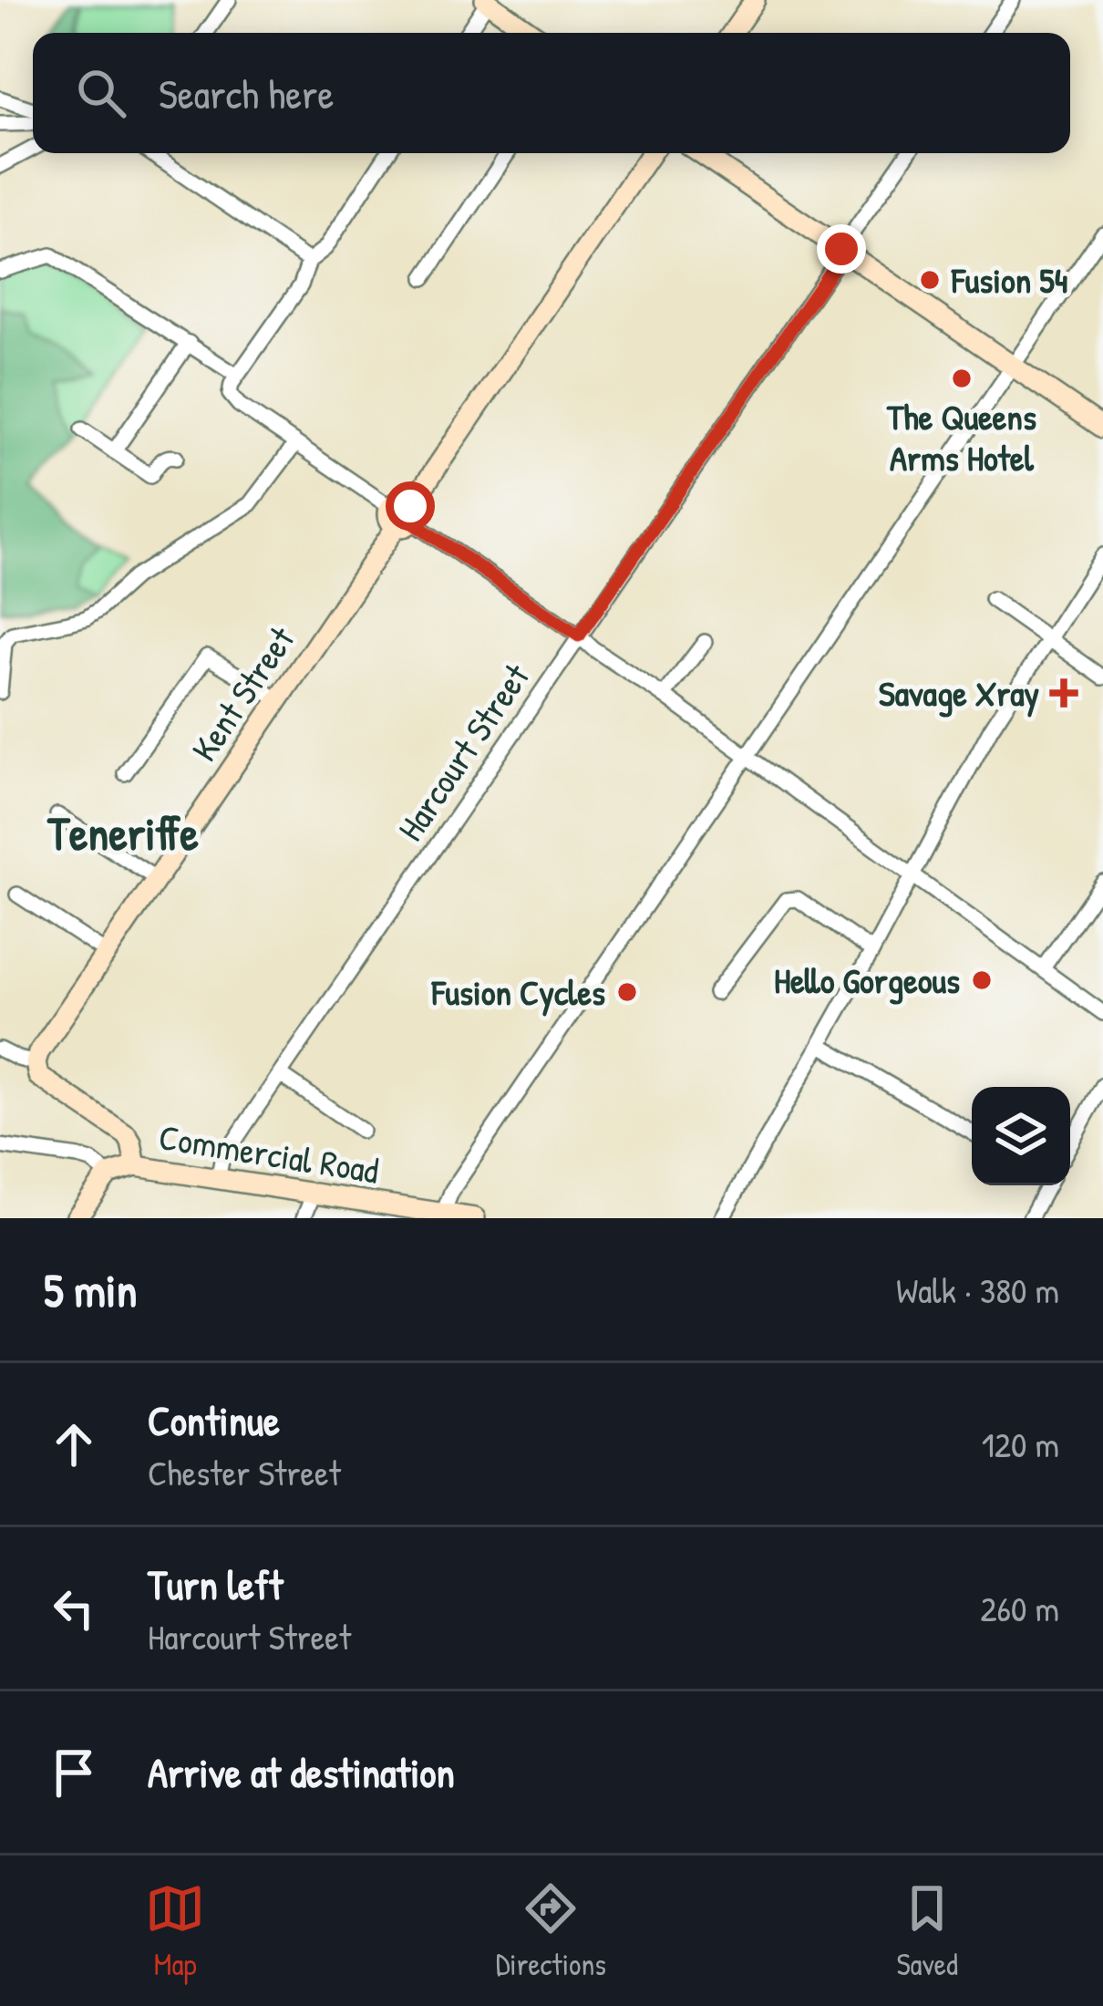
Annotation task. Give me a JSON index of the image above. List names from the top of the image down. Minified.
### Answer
{"streets":{"street":["Kent Street","Harcourt Street","Commercial Road"]},"crossings":[["Harcourt Street","Commercial Road"]],"districts":["Teneriffe"],"places":{"other":["Fusion 54","The Queens Arms Hotel","Hello Gorgeous","Fusion Cycles"],"health":["Savage Xray"]},"page":{"search":"Search here","heading":["5 min","Walk · 380 m"],"list":[["Continue","Chester Street","120 m"],["Turn left","Harcourt Street","260 m"],"Arrive at destination"],"nav":["Map","Directions","Saved"]}}
